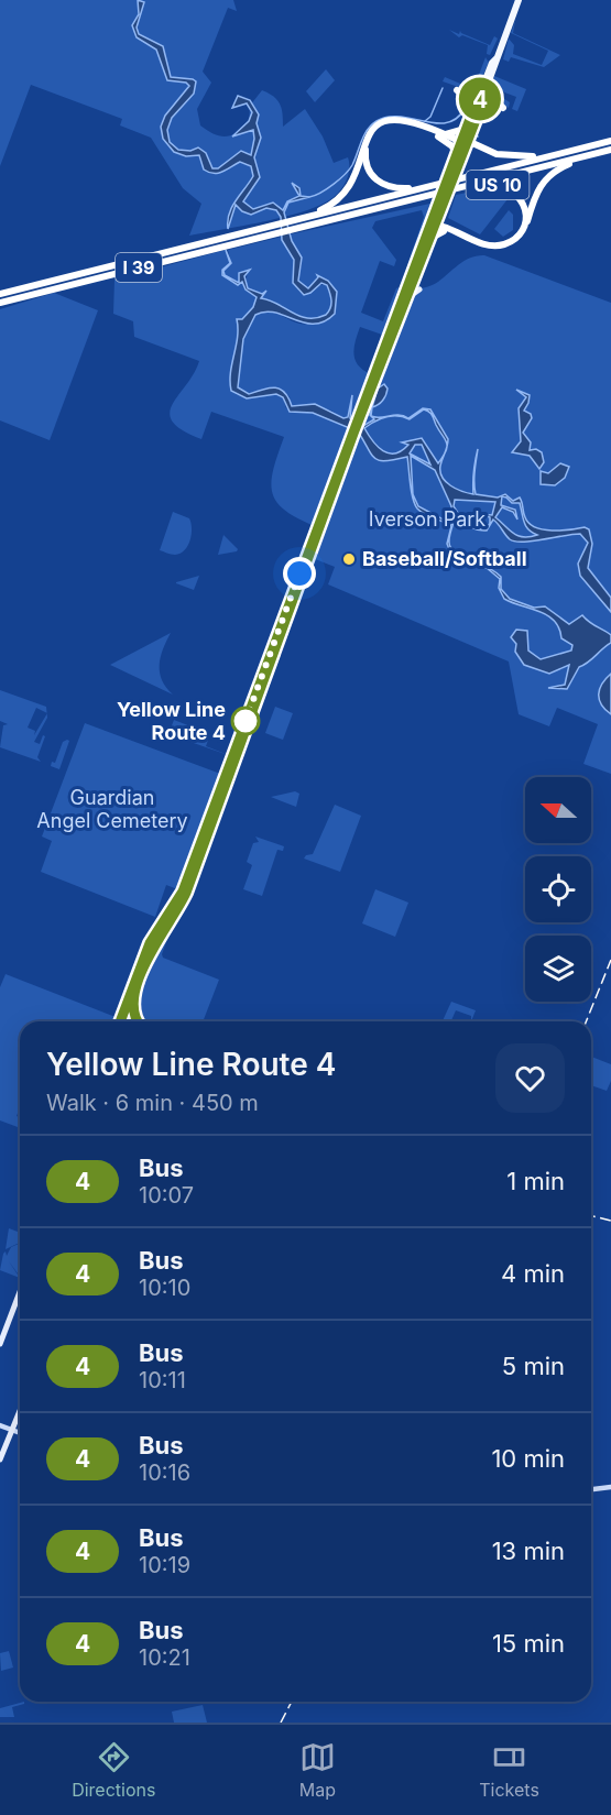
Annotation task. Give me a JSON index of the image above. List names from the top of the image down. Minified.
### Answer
{"streets":{"highway":["US 10","I 39"]},"crossings":[["US 10","I 39"]],"parks":["Iverson Park","Guardian Angel Cemetery"],"places":["Baseball/Softball","Yellow Line Route 4"],"lines":["bus line 4"],"north":"left","page":{"on_map":"4","heading":["Yellow Line Route 4","Walk · 6 min · 450 m"],"list":[{"mark":"4","name":"Bus","note":"10:07","value":"1 min"},{"mark":"4","name":"Bus","note":"10:10","value":"4 min"},{"mark":"4","name":"Bus","note":"10:11","value":"5 min"},{"mark":"4","name":"Bus","note":"10:16","value":"10 min"},{"mark":"4","name":"Bus","note":"10:19","value":"13 min"},{"mark":"4","name":"Bus","note":"10:21","value":"15 min"}],"tabs":["Directions","Map","Tickets"]}}
